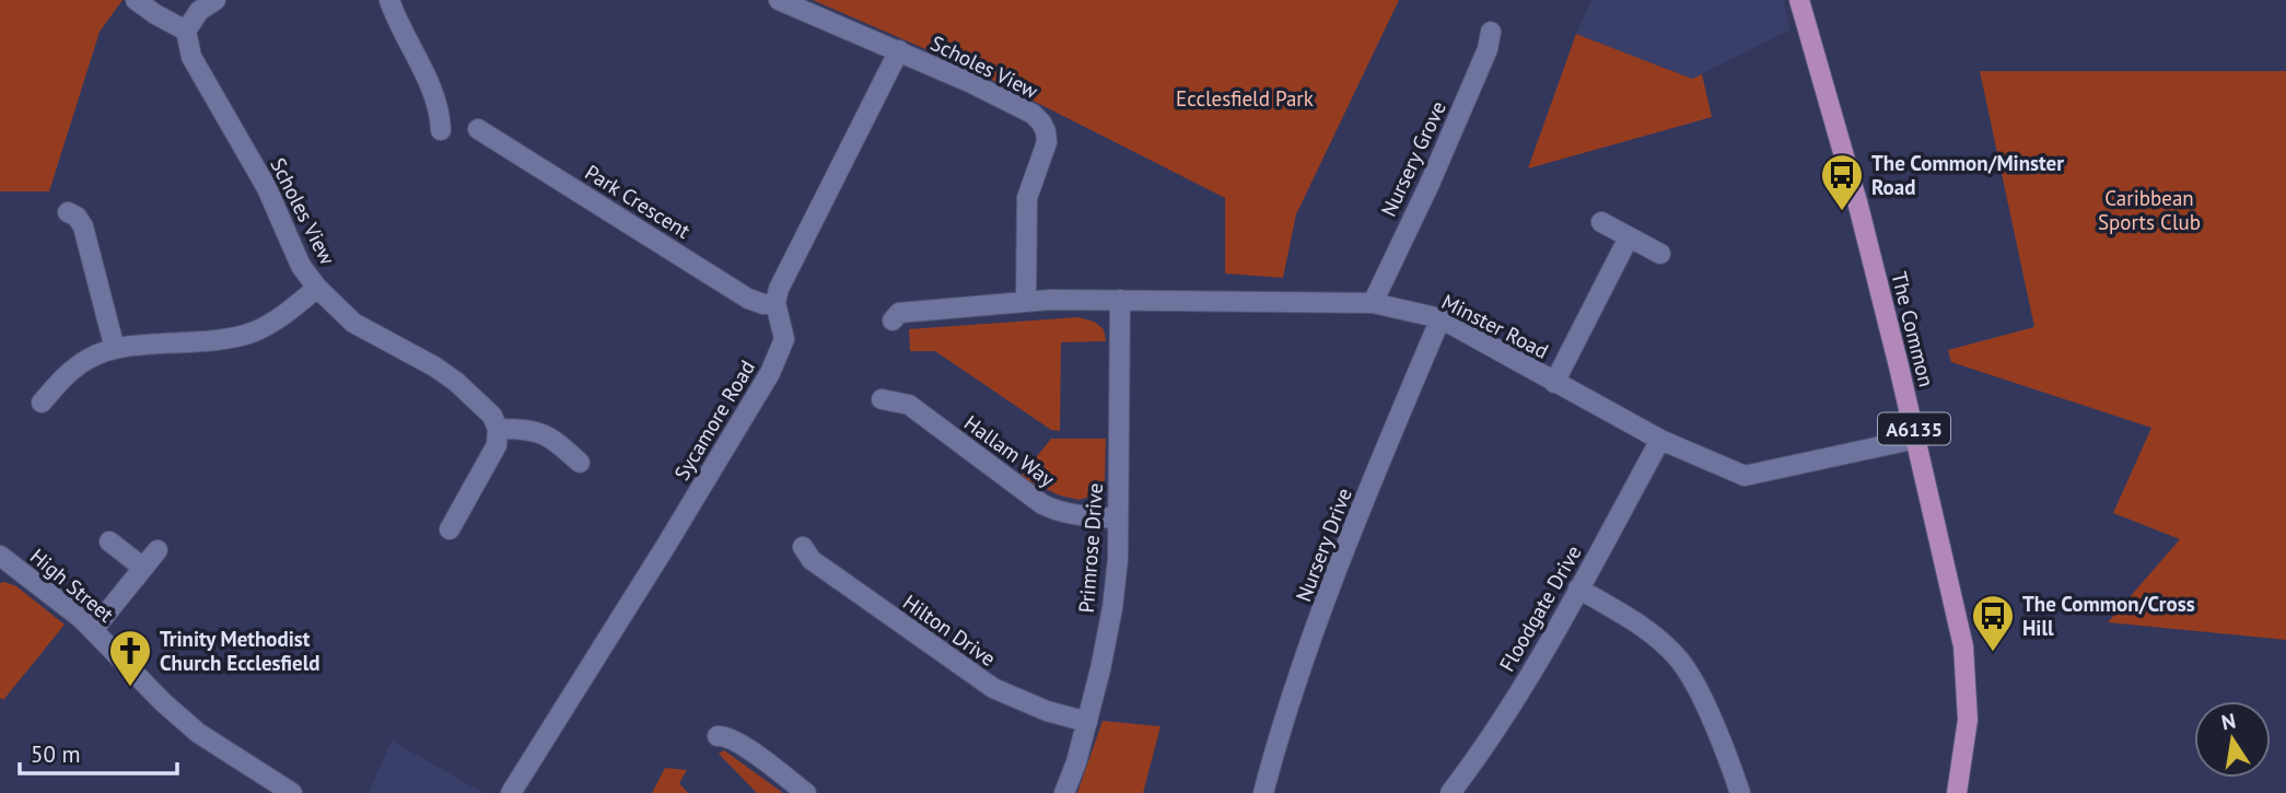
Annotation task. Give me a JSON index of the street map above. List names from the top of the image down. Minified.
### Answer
{"streets":{"main road":["The Common","A6135"],"street":["Scholes View","Nursery Grove","Park Crescent","Minster Road","Sycamore Road","Hallam Way","Nursery Drive","Primrose Drive","High Street","Floodgate Drive","Hilton Drive"]},"crossings":[["Scholes View","Minster Road"],["Nursery Grove","Minster Road"],["Park Crescent","Sycamore Road"],["Minster Road","The Common"],["Minster Road","Nursery Drive"],["Minster Road","Primrose Drive"],["Minster Road","Floodgate Drive"],["Hallam Way","Primrose Drive"],["Primrose Drive","Hilton Drive"]],"parks":["Ecclesfield Park","Caribbean Sports Club"],"places":{"bus stop":["The Common/Minster Road","The Common/Cross Hill"],"church":["Trinity Methodist Church Ecclesfield"]},"scale_bar":"50 m","north":"top"}
